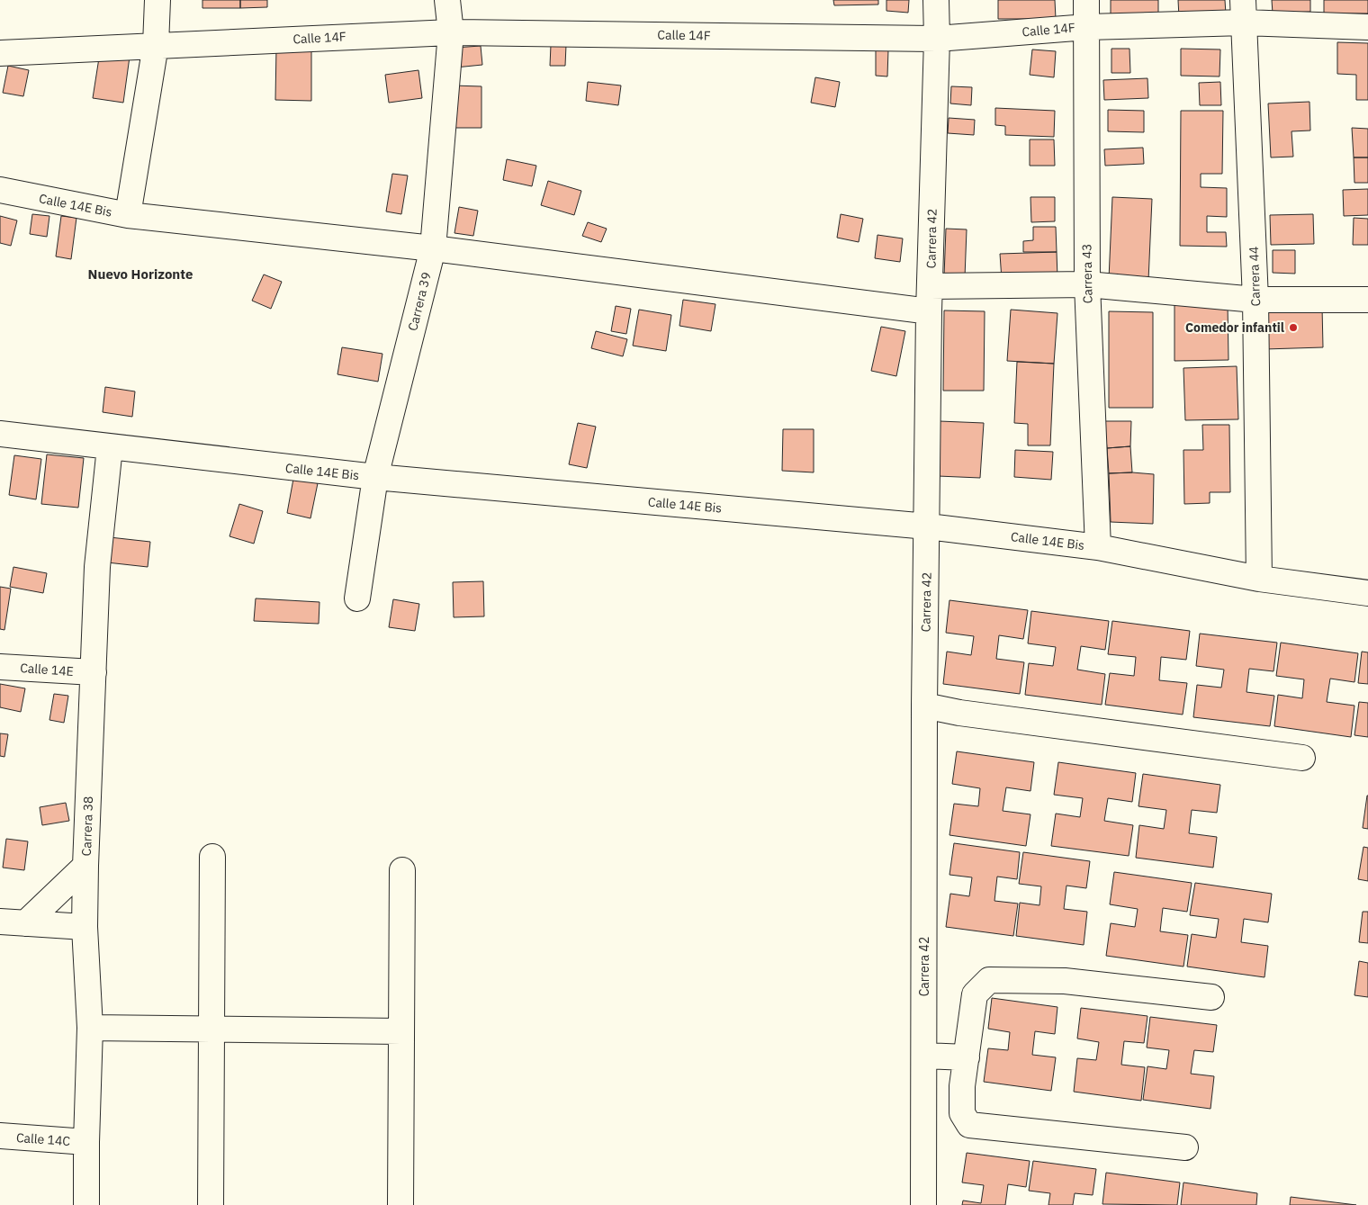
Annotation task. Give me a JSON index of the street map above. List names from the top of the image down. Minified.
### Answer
{"streets":{"street":["Calle 14F","Calle 14E Bis","Carrera 42","Carrera 43","Carrera 44","Carrera 39","Calle 14E","Carrera 38","Calle 14C"]},"crossings":[["Calle 14F","Carrera 42"],["Calle 14F","Carrera 43"],["Calle 14F","Carrera 44"],["Calle 14F","Carrera 39"],["Calle 14E Bis","Carrera 42"],["Calle 14E Bis","Carrera 43"],["Calle 14E Bis","Carrera 44"],["Calle 14E Bis","Carrera 39"],["Calle 14E Bis","Carrera 38"],["Calle 14E","Carrera 38"],["Carrera 38","Calle 14C"]],"districts":["Nuevo Horizonte"],"places":["Comedor infantil"]}
